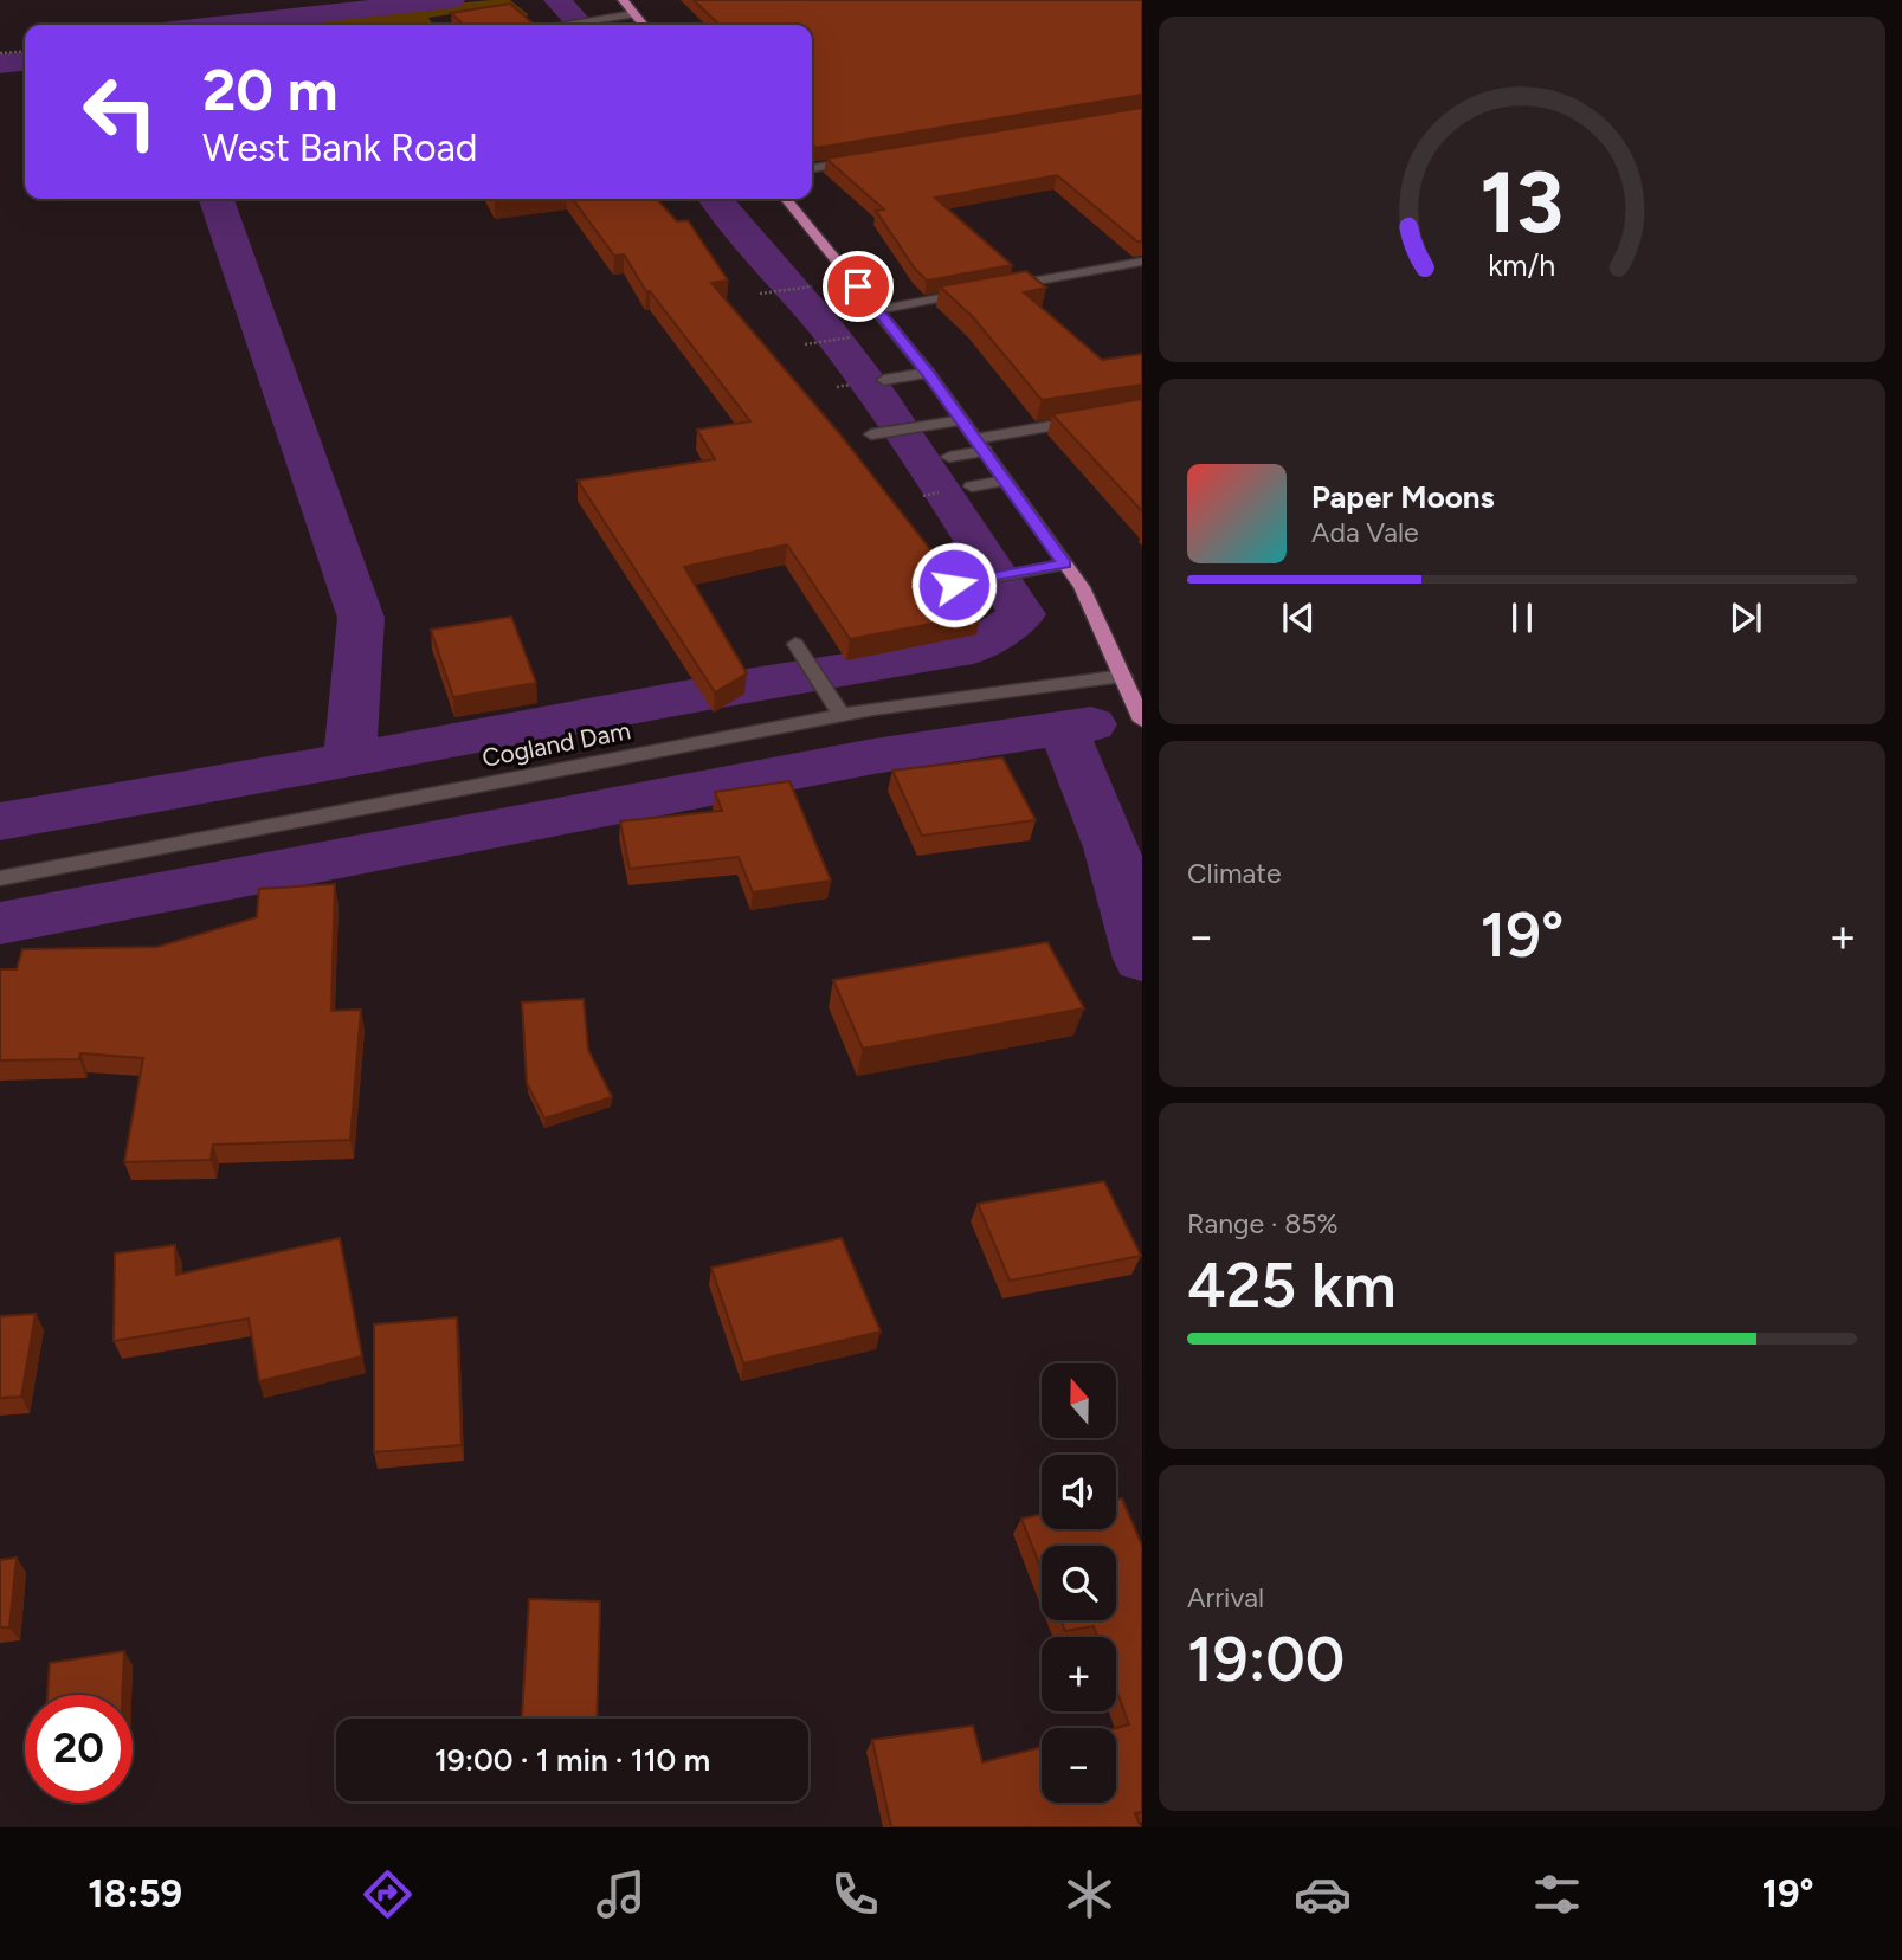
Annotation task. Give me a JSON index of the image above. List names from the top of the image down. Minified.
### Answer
{"streets":{"street":["Cogland Dam"]},"north":"top","page":{"turn":["20 m","West Bank Road"],"song":["Paper Moons","Ada Vale"],"tile":["Climate",["Range · 85%","425 km"],["Arrival","19:00"]],"heat":["−","19°","+"],"map_buttons":["+","−"],"limit":"20","trip":"19:00 · 1 min · 110 m","tabs":["18:59","19°"],"gauge":["13","km/h"]}}
